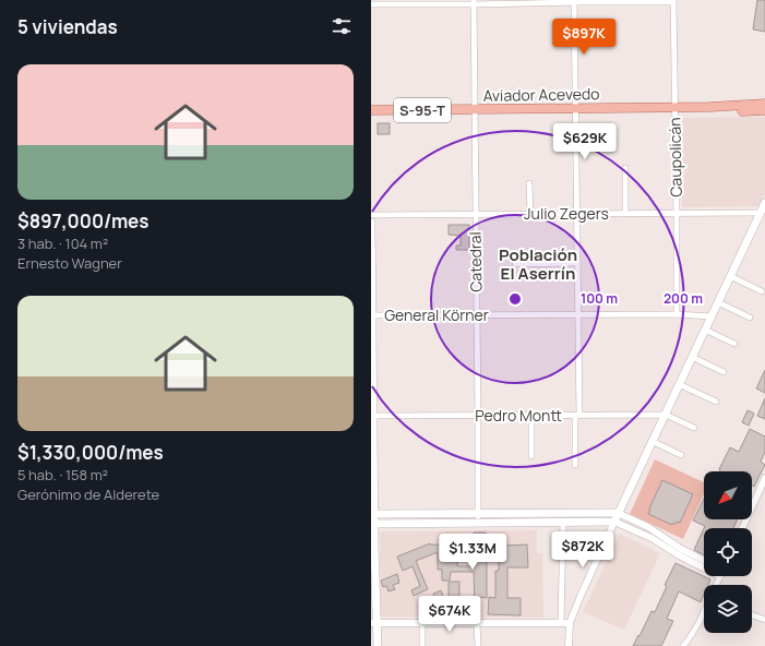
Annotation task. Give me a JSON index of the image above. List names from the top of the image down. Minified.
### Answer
{"streets":{"main road":["Aviador Acevedo","S-95-T"],"street":["Caupolicán","Julio Zegers","Catedral","General Körner","Pedro Montt"]},"crossings":[["Aviador Acevedo","Caupolicán"],["Aviador Acevedo","Catedral"],["Caupolicán","Julio Zegers"],["Caupolicán","General Körner"],["Julio Zegers","Catedral"],["Catedral","General Körner"],["Catedral","Pedro Montt"]],"districts":["Población El Aserrín"],"north":"bottom left","page":{"heading":"5 viviendas","price":["$897K","$629K","$872K","$1.33M","$674K"],"list":[{"name":"$897,000/mes","note":"3 hab. · 104 m² · Ernesto Wagner"},{"name":"$1,330,000/mes","note":"5 hab. · 158 m² · Gerónimo de Alderete"}]},"rings":["100 m","200 m"]}
